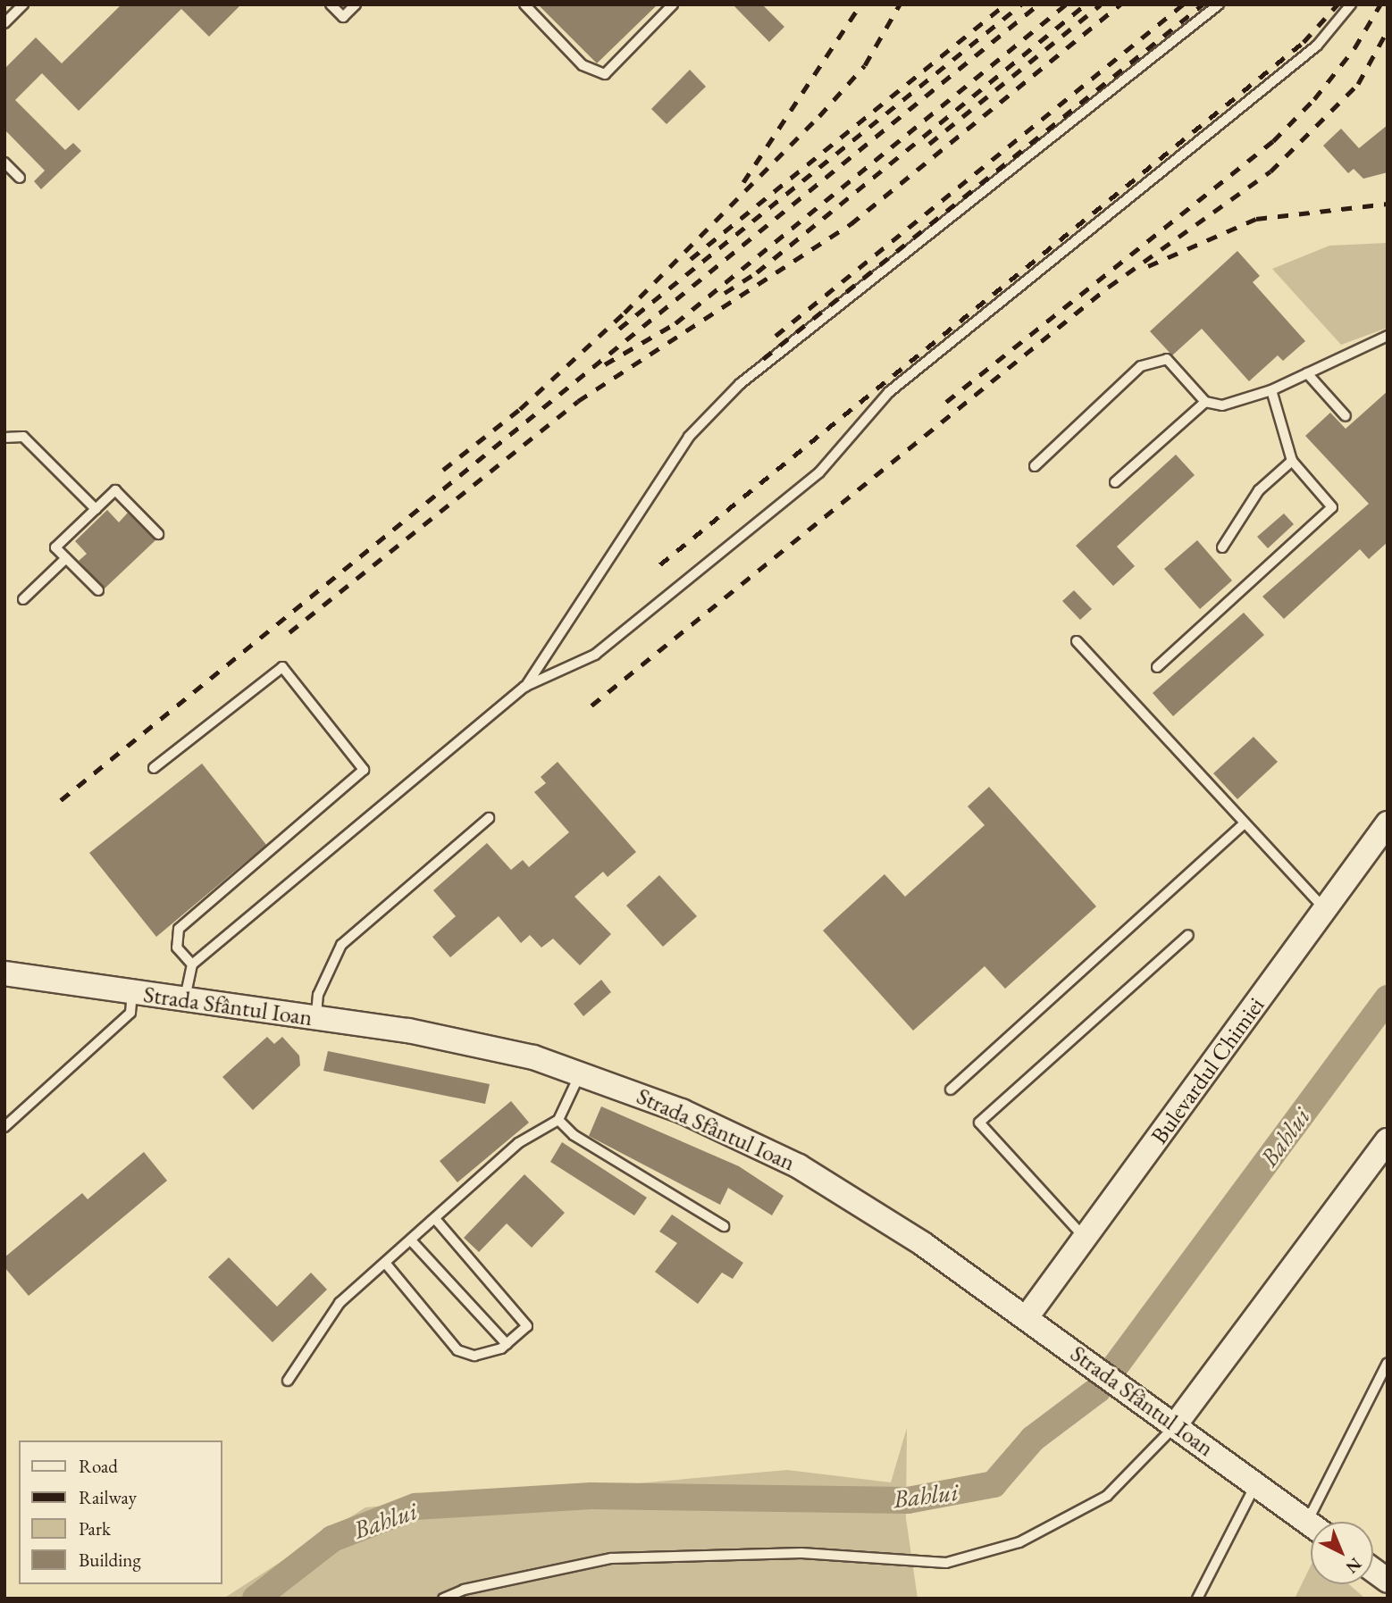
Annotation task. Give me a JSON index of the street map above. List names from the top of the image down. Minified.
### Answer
{"streets":{"main road":["Strada Sfântul Ioan","Bulevardul Chimiei"]},"crossings":[["Strada Sfântul Ioan","Bulevardul Chimiei"]],"water":["Bahlui"],"legend":["Road","Railway","Park","Building"],"north":"bottom right"}
